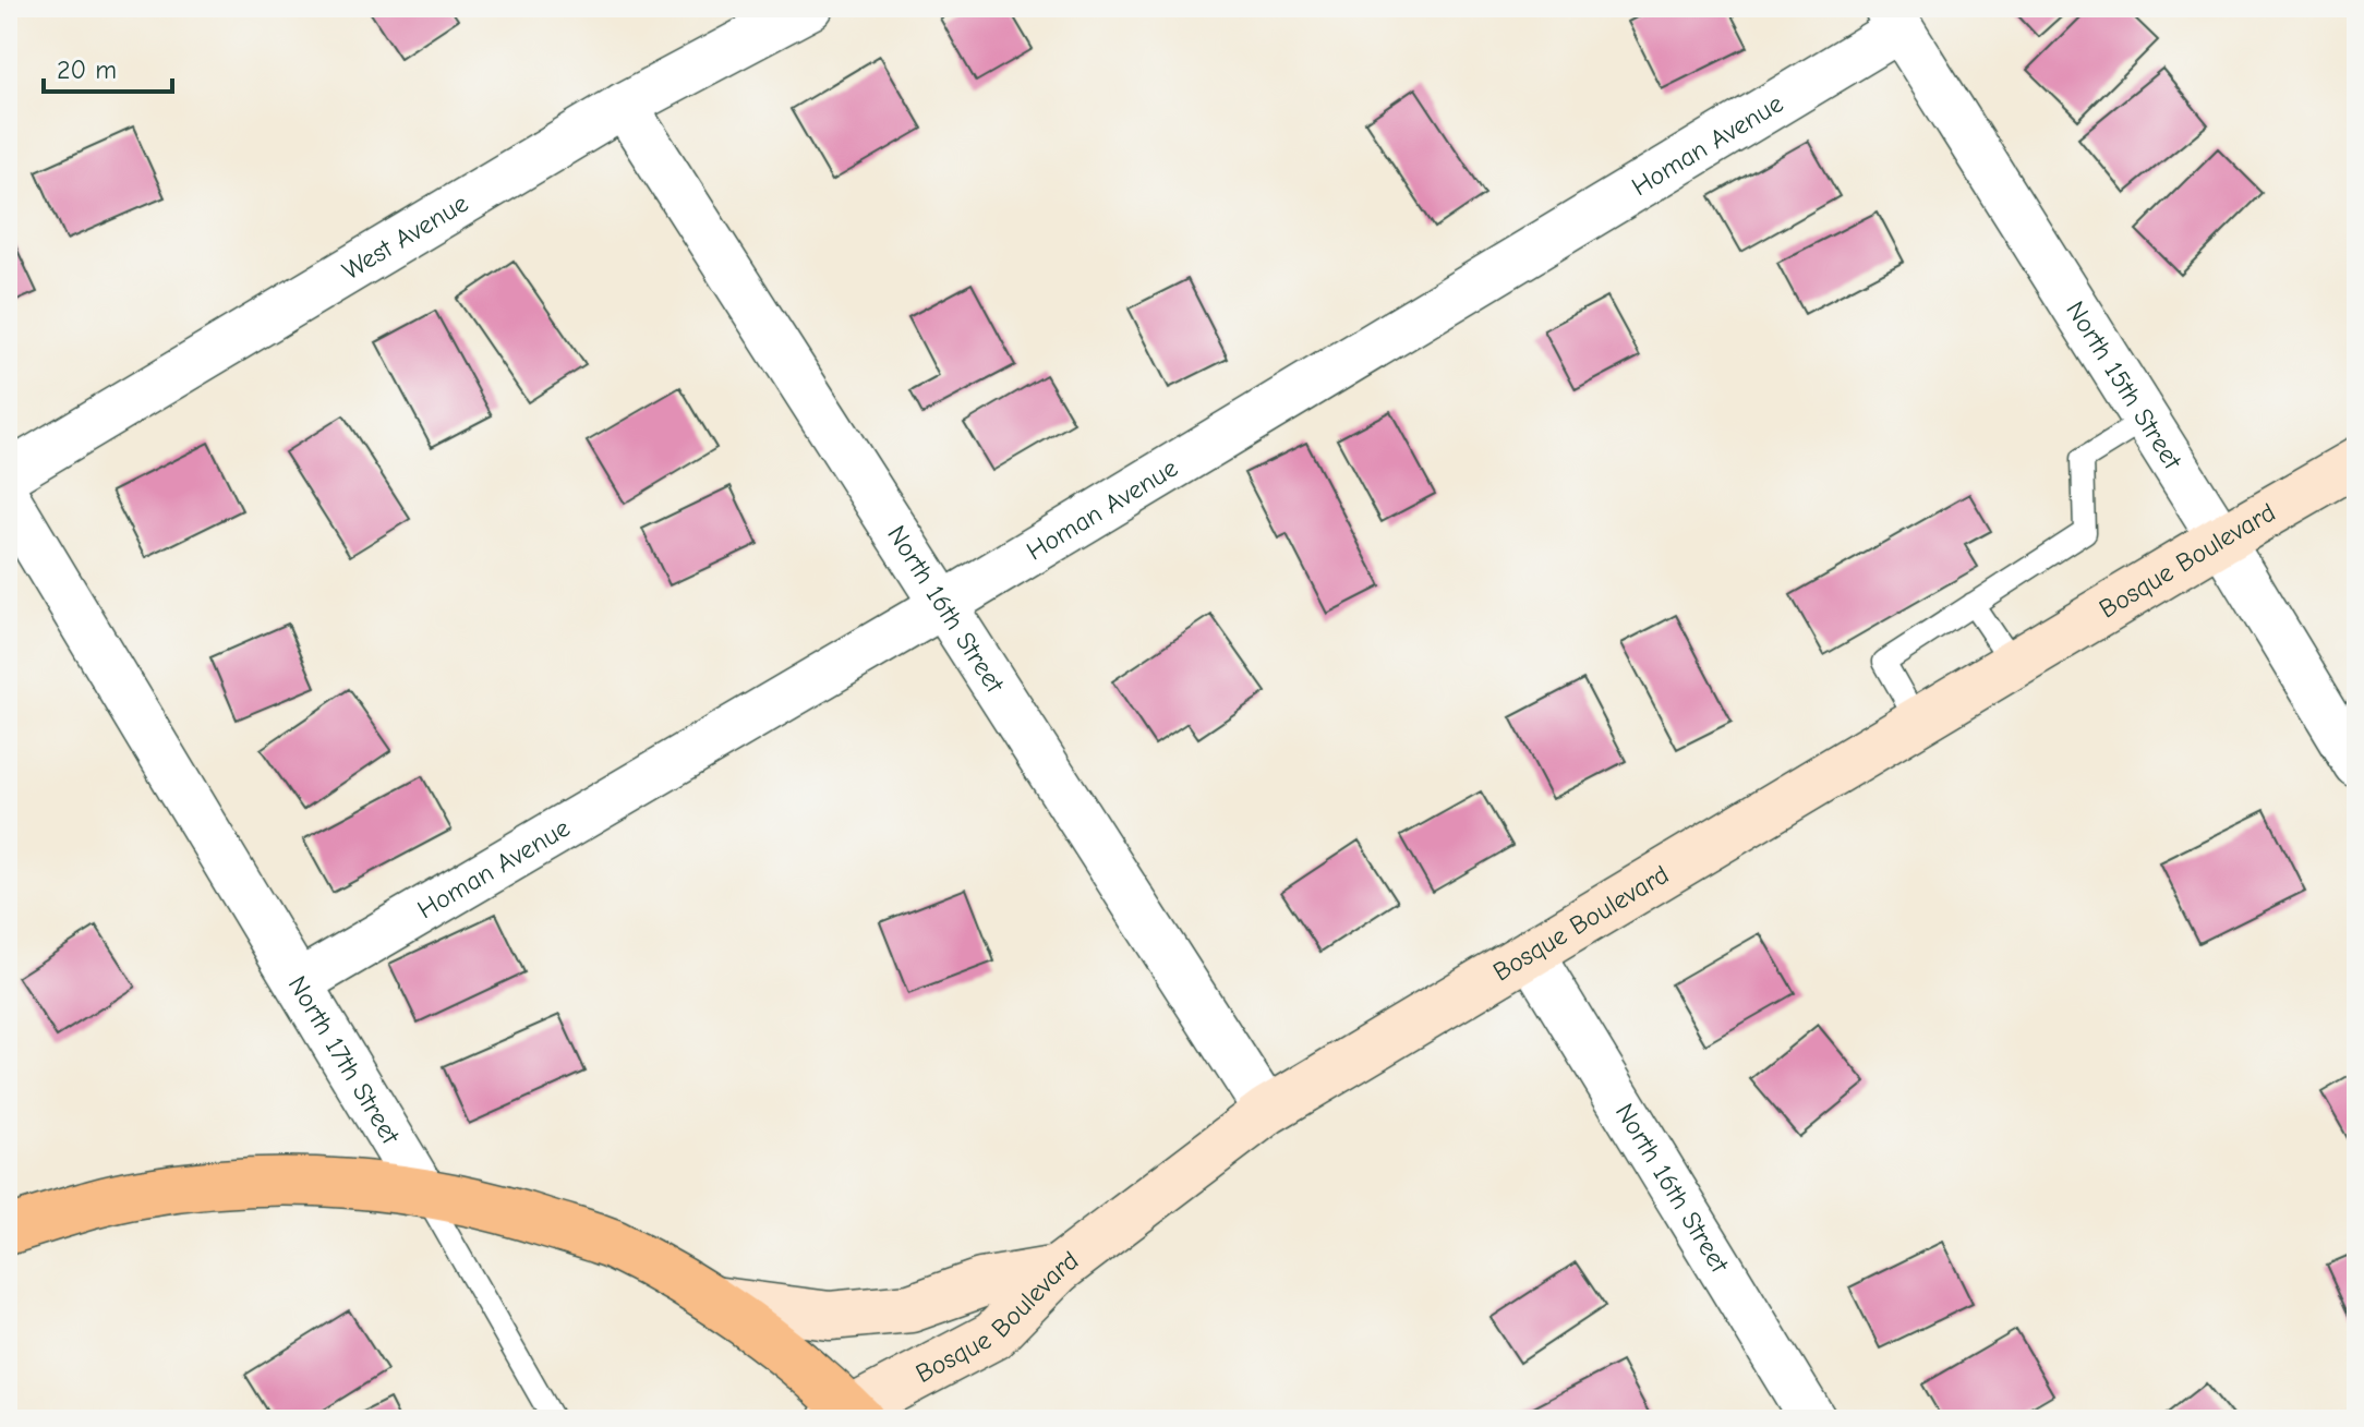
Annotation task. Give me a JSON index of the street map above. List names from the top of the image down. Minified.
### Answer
{"streets":{"main road":["Bosque Boulevard"],"street":["Homan Avenue","West Avenue","North 15th Street","North 16th Street","North 17th Street"]},"crossings":[["Homan Avenue","North 15th Street"],["Homan Avenue","North 16th Street"],["Homan Avenue","North 17th Street"],["West Avenue","North 16th Street"],["North 15th Street","Bosque Boulevard"],["Bosque Boulevard","North 16th Street"]],"scale_bar":"20 m"}
